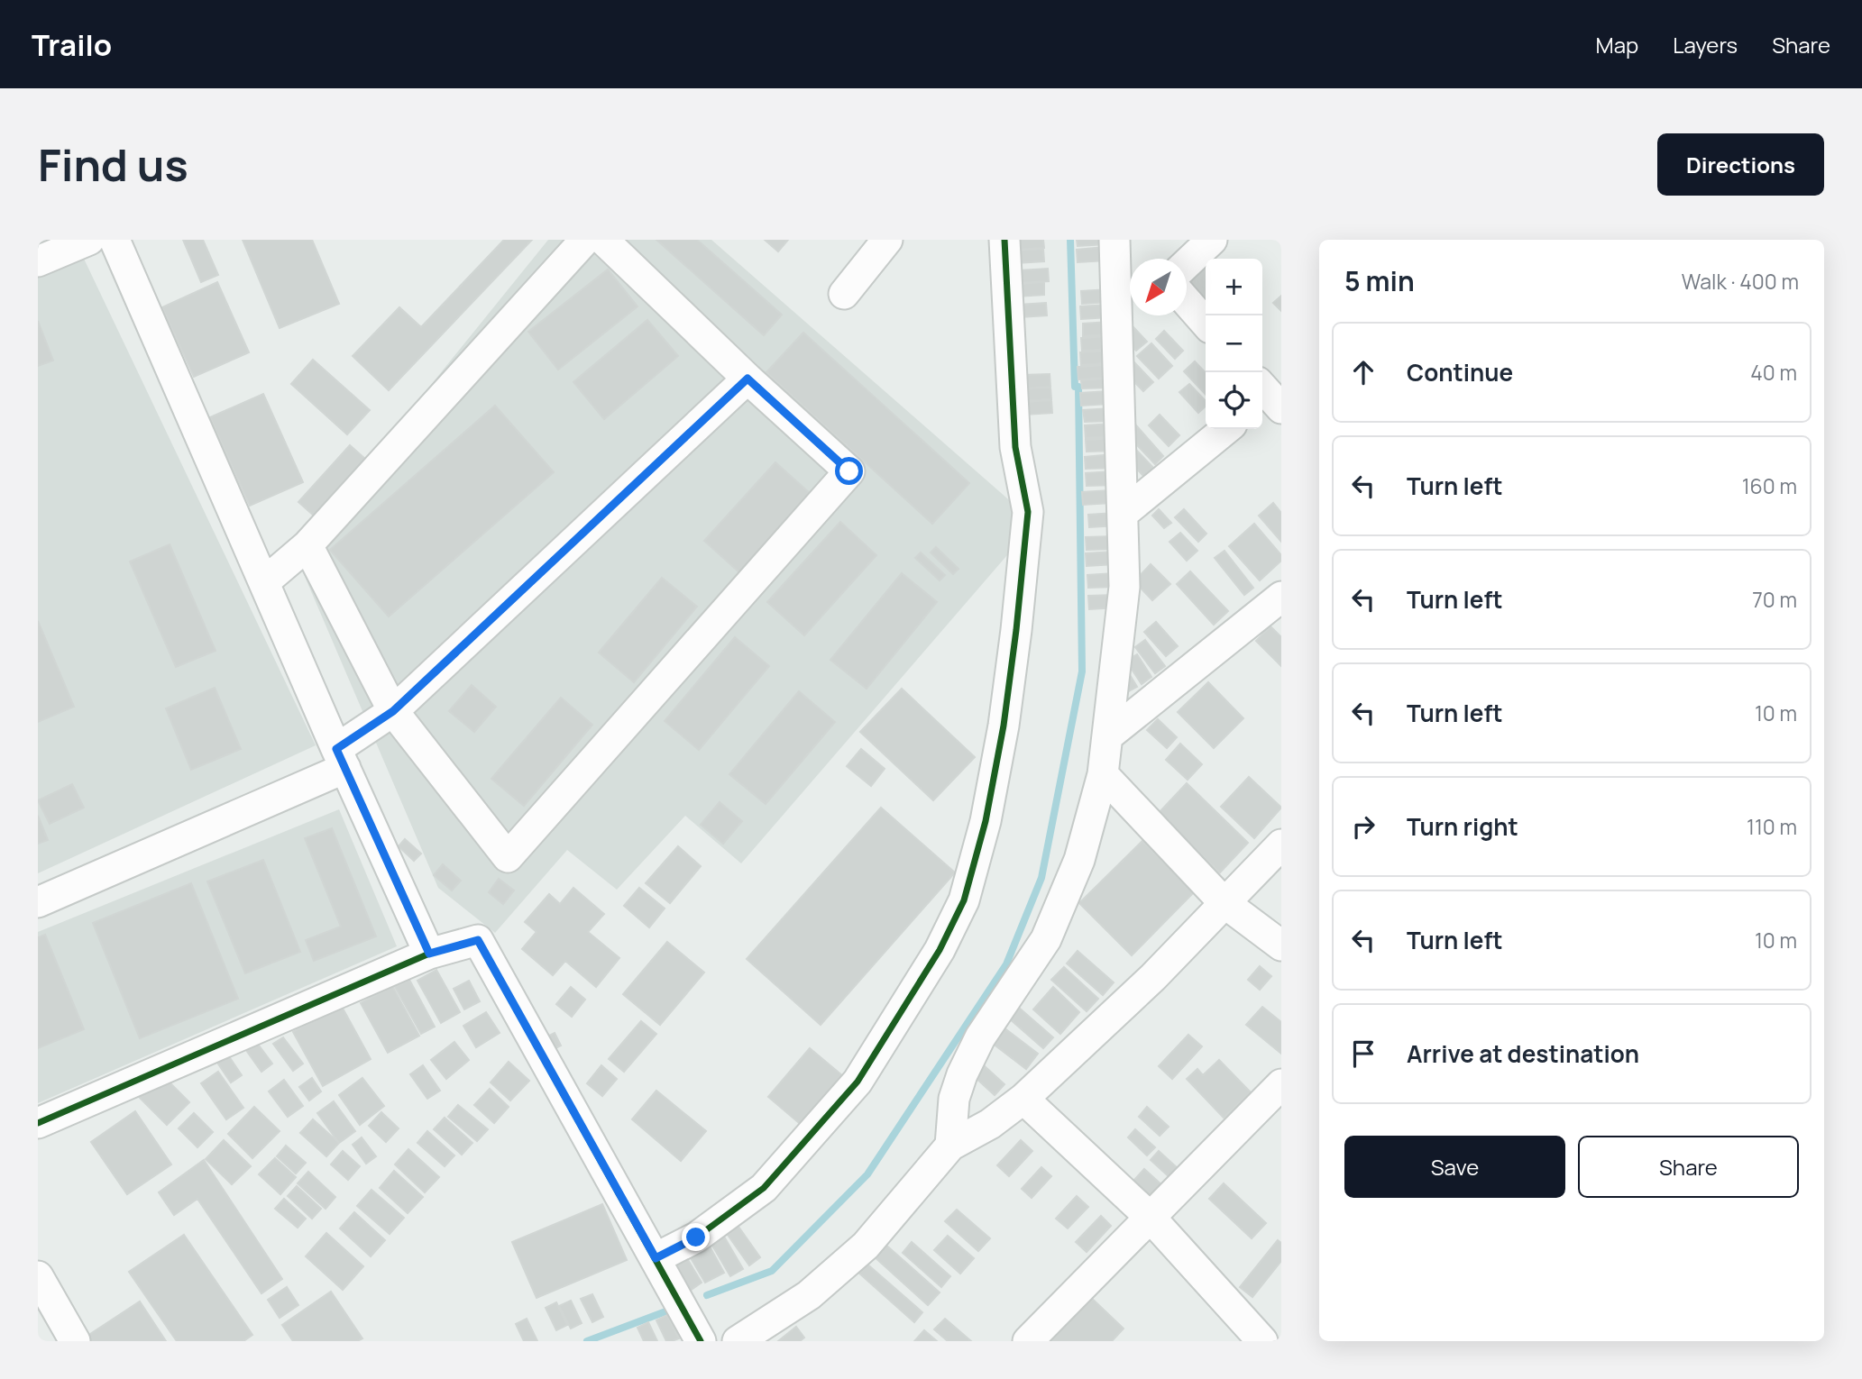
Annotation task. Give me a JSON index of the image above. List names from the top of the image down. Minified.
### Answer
{"north":"bottom left","page":{"header":"Trailo","nav":["Map","Layers","Share"],"buttons":["Directions",["Save","Share"]],"title":"Find us","heading":["5 min","Walk · 400 m"],"map_buttons":["+","−"],"list":[["Continue","40 m"],["Turn left","160 m"],["Turn left","70 m"],["Turn left","10 m"],["Turn right","110 m"],["Turn left","10 m"],"Arrive at destination"]}}
